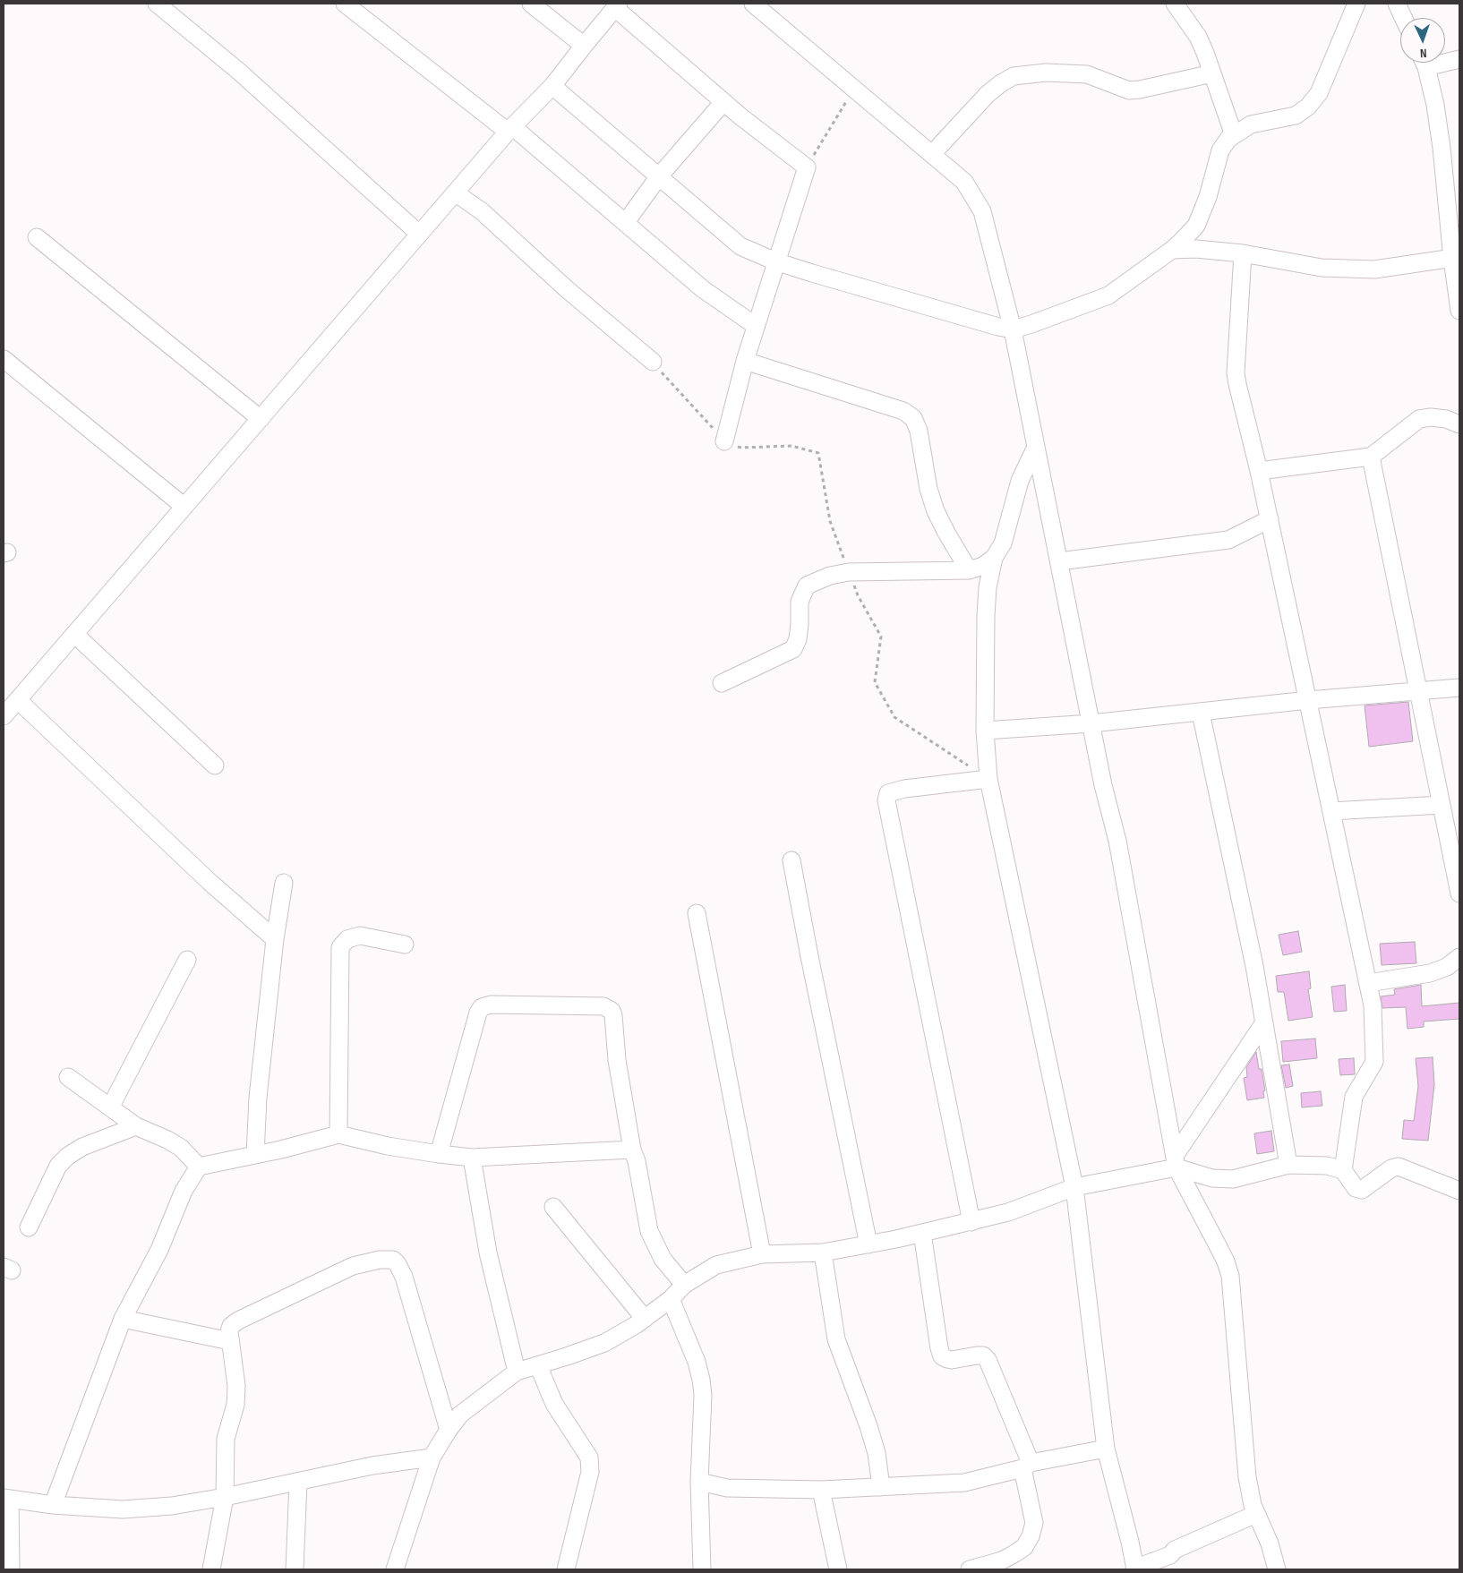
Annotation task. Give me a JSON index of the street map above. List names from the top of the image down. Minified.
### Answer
{"north":"bottom"}
